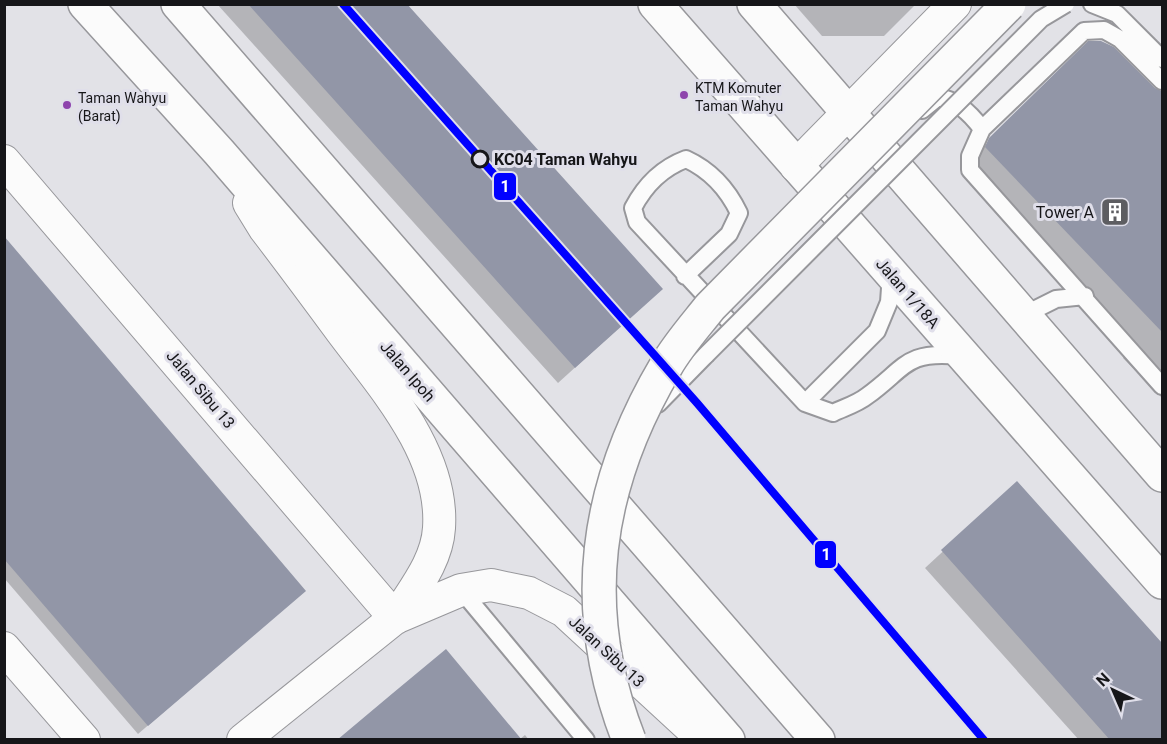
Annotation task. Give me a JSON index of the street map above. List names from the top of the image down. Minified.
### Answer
{"streets":{"main road":["Jalan 1/18A","Jalan Ipoh"],"street":["Jalan Sibu 13"]},"crossings":[["Jalan Ipoh","Jalan Sibu 13"]],"places":{"other":["KTM Komuter Taman Wahyu","Taman Wahyu (Barat)","KC04 Taman Wahyu"],"building":["Tower A"]},"lines":["transit line 1"],"north":"top left"}
